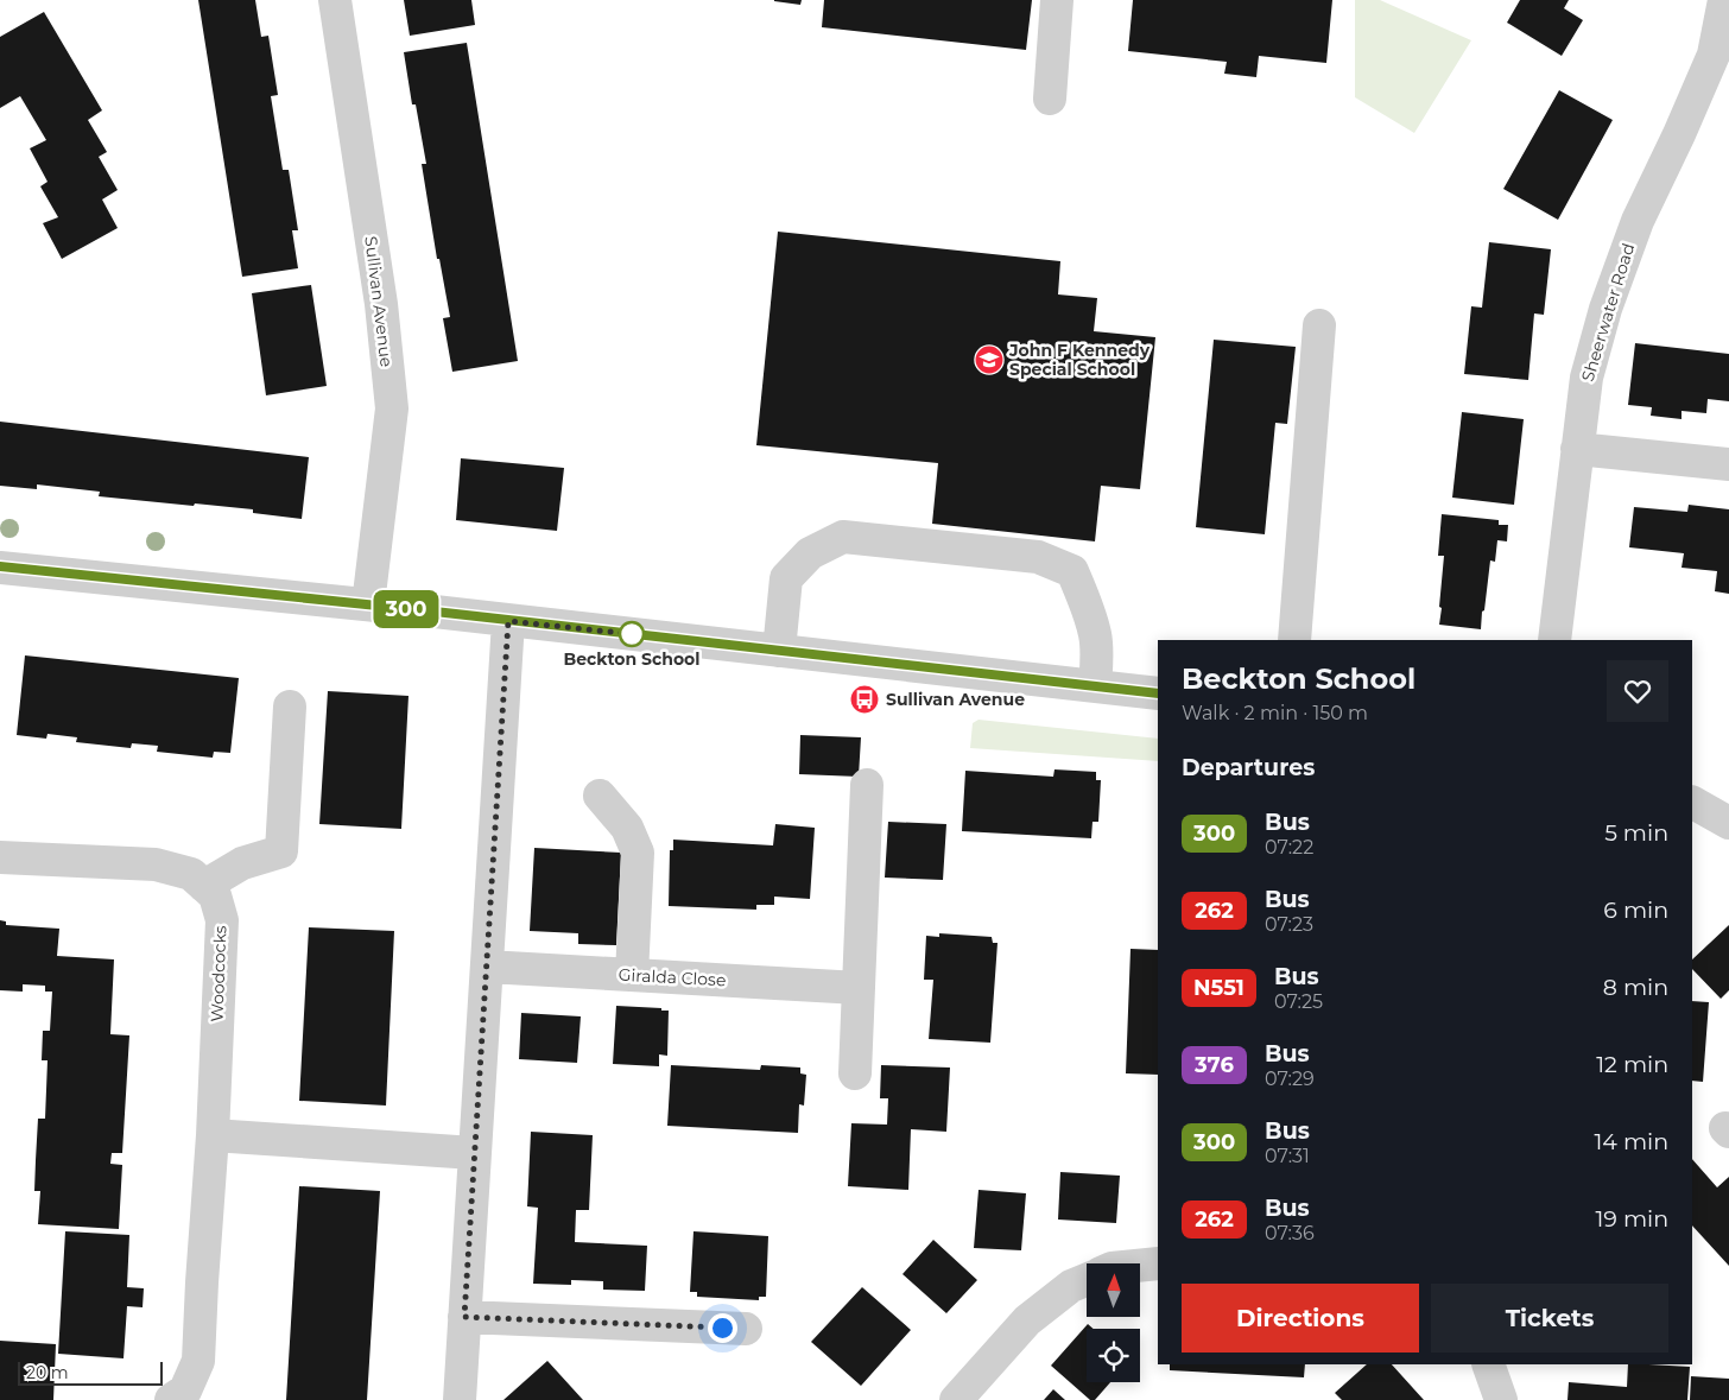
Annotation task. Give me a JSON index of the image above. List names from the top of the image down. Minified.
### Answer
{"streets":{"street":["Sullivan Avenue","Sheerwater Road","Woodcocks","Giralda Close"]},"places":{"school or university":["John F Kennedy Special School"],"other":["Beckton School"],"bus stop":["Sullivan Avenue"]},"lines":["bus line 300"],"scale_bar":"20 m","north":"top","page":{"on_map":"300","heading":[["Beckton School","Walk · 2 min · 150 m"],"Departures"],"list":[{"mark":"300","name":"Bus","note":"07:22","value":"5 min"},{"mark":"262","name":"Bus","note":"07:23","value":"6 min"},{"mark":"N551","name":"Bus","note":"07:25","value":"8 min"},{"mark":"376","name":"Bus","note":"07:29","value":"12 min"},{"mark":"300","name":"Bus","note":"07:31","value":"14 min"},{"mark":"262","name":"Bus","note":"07:36","value":"19 min"}],"buttons":["Directions","Tickets"],"scale":"20 m"}}
